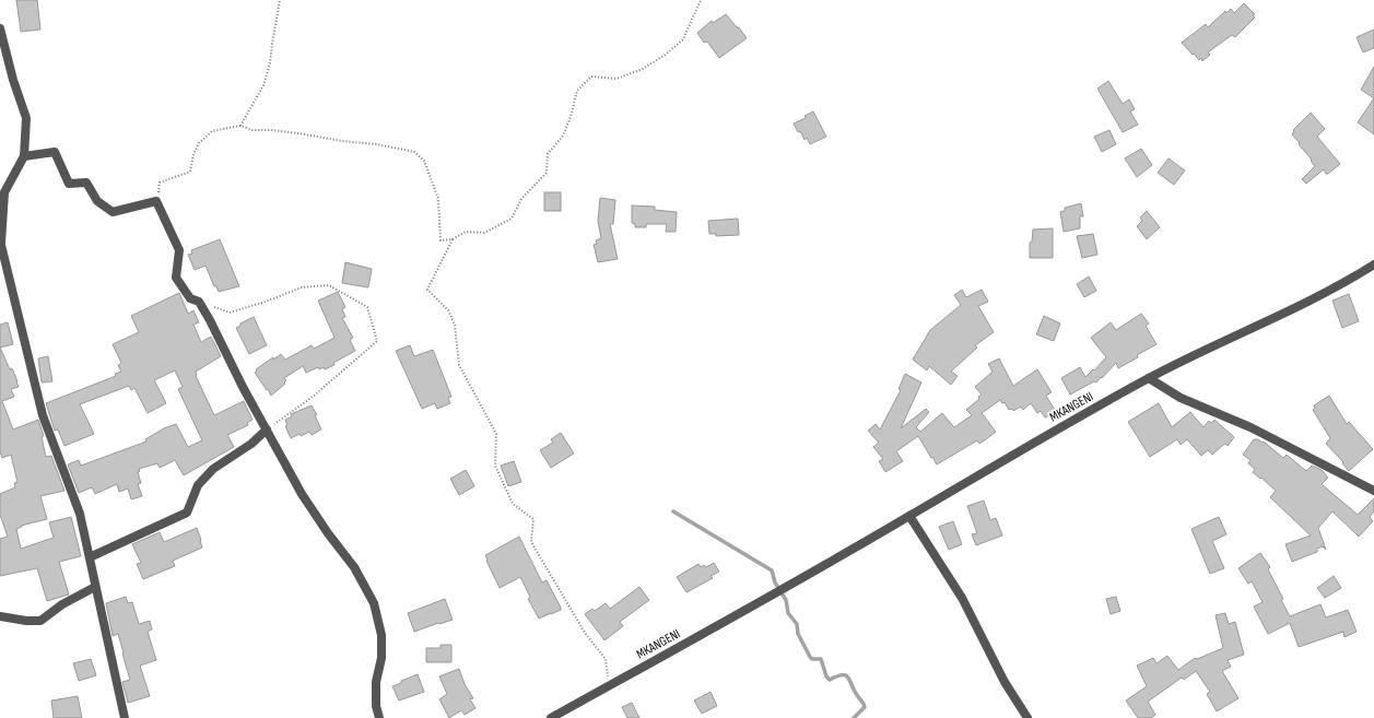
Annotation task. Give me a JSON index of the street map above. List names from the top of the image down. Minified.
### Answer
{"streets":{"street":["MKANGENI"]}}
